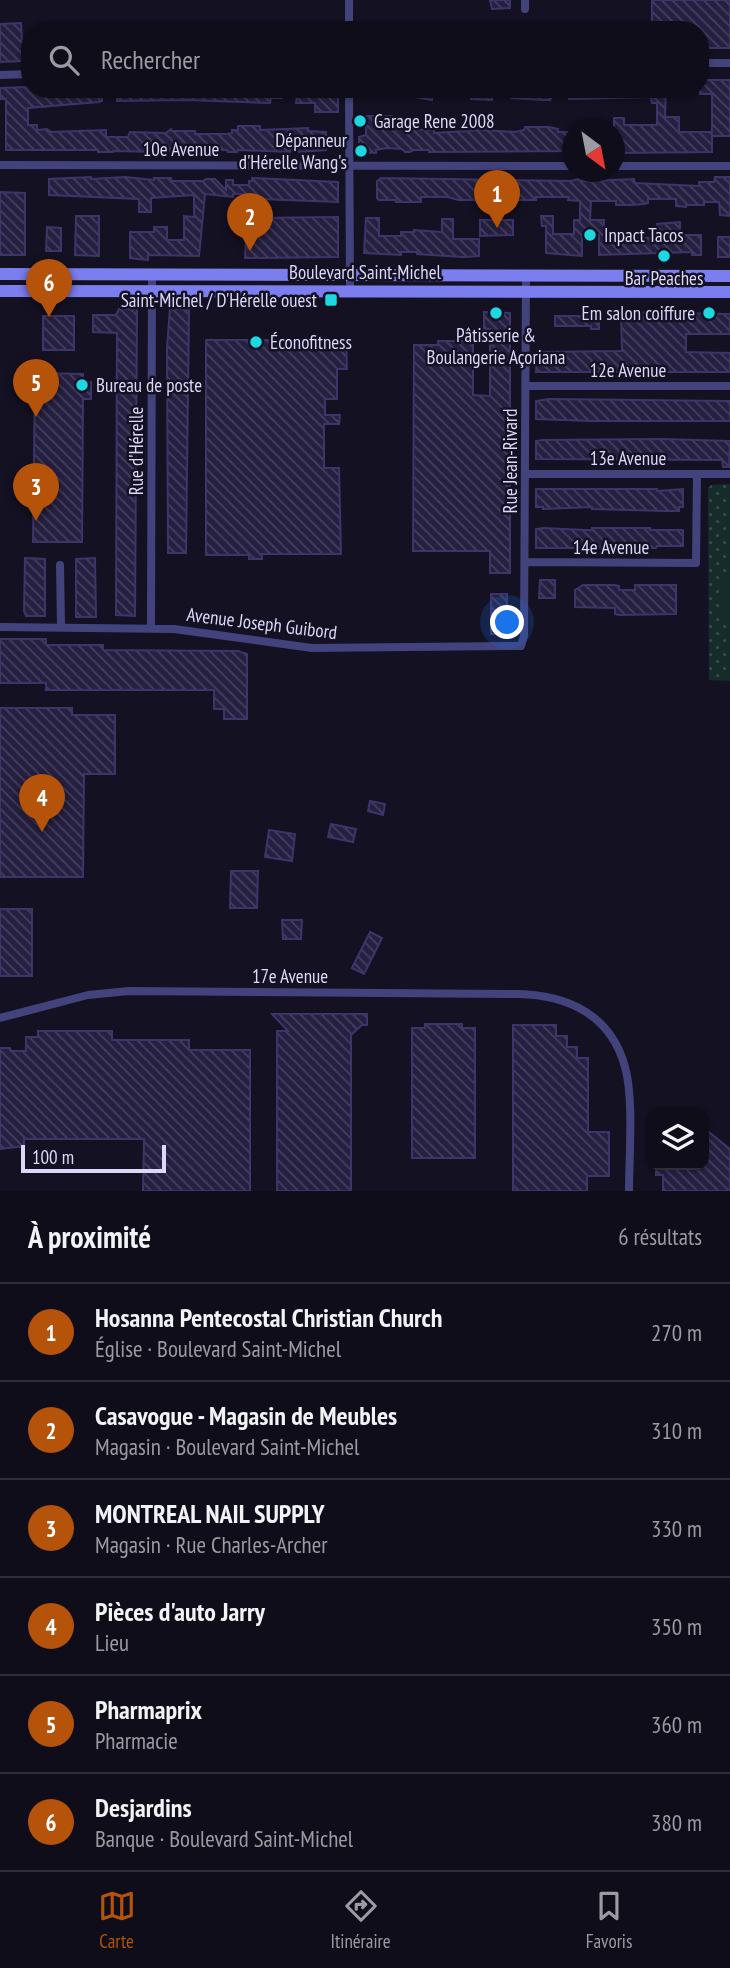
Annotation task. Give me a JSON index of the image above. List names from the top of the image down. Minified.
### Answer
{"streets":{"main road":["Boulevard Saint-Michel"],"street":["10e Avenue","12e Avenue","Rue d'Hérelle","13e Avenue","Rue Jean-Rivard","14e Avenue","Avenue Joseph Guibord","17e Avenue"]},"crossings":[["Boulevard Saint-Michel","Rue d'Hérelle"],["Boulevard Saint-Michel","Rue Jean-Rivard"],["12e Avenue","Rue Jean-Rivard"],["Rue d'Hérelle","Avenue Joseph Guibord"],["13e Avenue","Rue Jean-Rivard"],["13e Avenue","14e Avenue"],["Rue Jean-Rivard","14e Avenue"],["Rue Jean-Rivard","Avenue Joseph Guibord"]],"places":{"other":["Garage Rene 2008","Dépanneur d'Hérelle Wang's","Inpact Tacos","Bar Peaches","Pâtisserie & Boulangerie Açoriana","Em salon coiffure","Éconofitness","Bureau de poste"],"transit":["Saint-Michel / D'Hérelle ouest"]},"scale_bar":"100 m","north":"bottom right","page":{"search":"Rechercher","pins":["1","2","6","5","3","4"],"scale":"100 m","heading":["À proximité","6 résultats"],"list":[{"mark":"1","name":"Hosanna Pentecostal Christian Church","note":"Église · Boulevard Saint-Michel","value":"270 m"},{"mark":"2","name":"Casavogue - Magasin de Meubles","note":"Magasin · Boulevard Saint-Michel","value":"310 m"},{"mark":"3","name":"MONTREAL NAIL SUPPLY","note":"Magasin · Rue Charles-Archer","value":"330 m"},{"mark":"4","name":"Pièces d'auto Jarry","note":"Lieu","value":"350 m"},{"mark":"5","name":"Pharmaprix","note":"Pharmacie","value":"360 m"},{"mark":"6","name":"Desjardins","note":"Banque · Boulevard Saint-Michel","value":"380 m"}],"nav":["Carte","Itinéraire","Favoris"]}}
